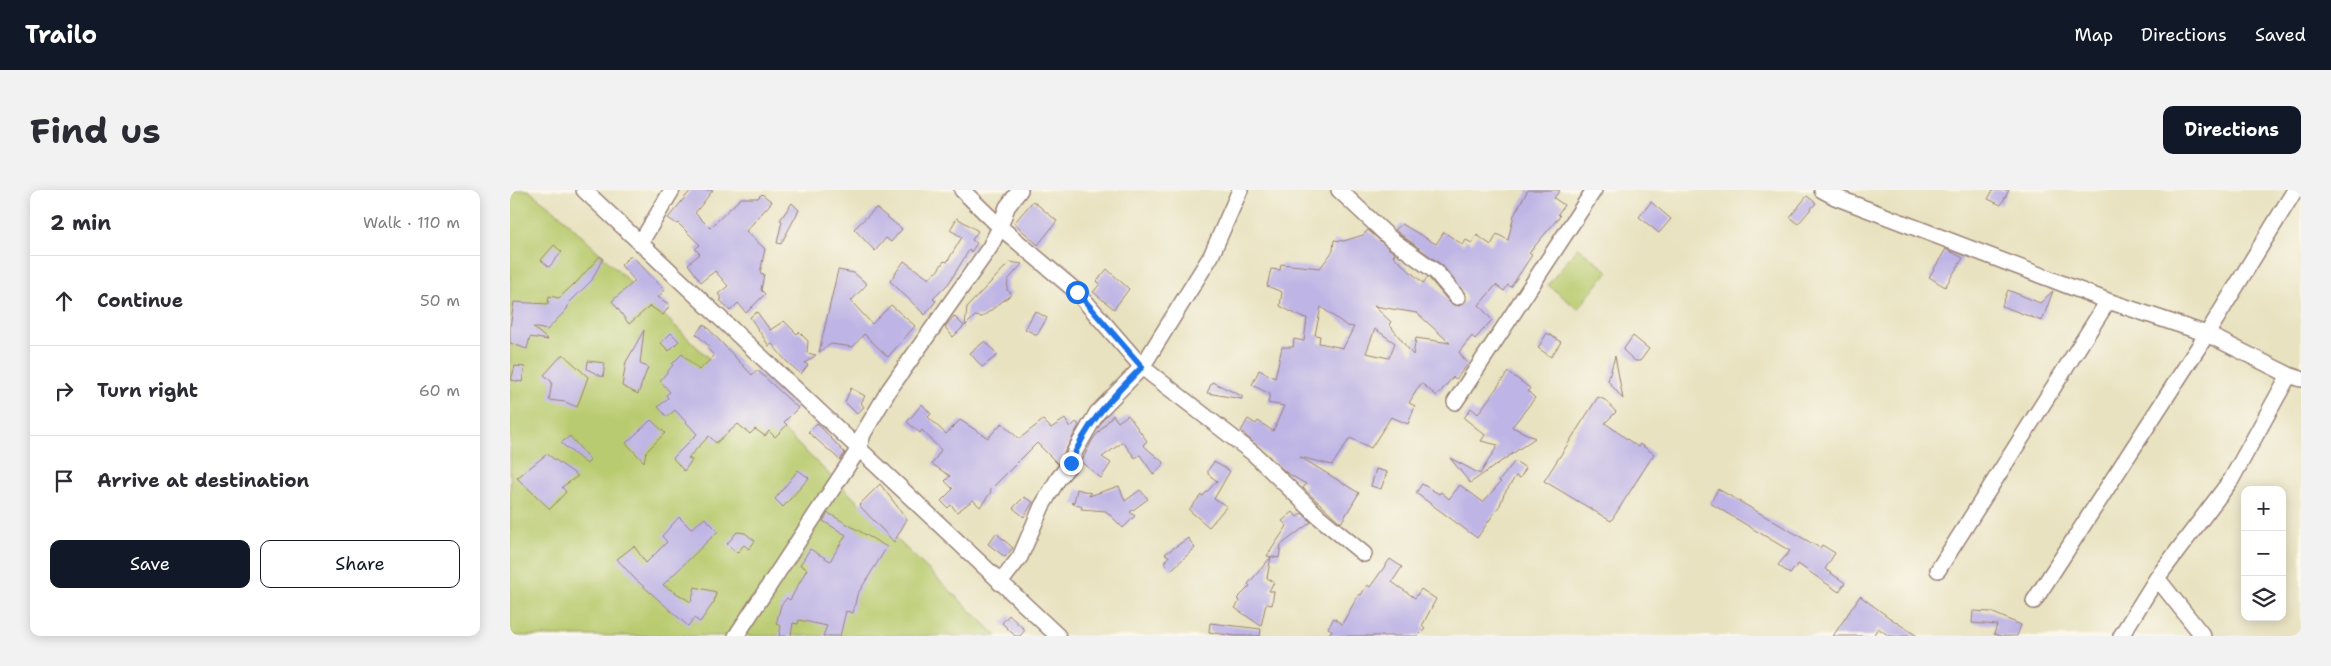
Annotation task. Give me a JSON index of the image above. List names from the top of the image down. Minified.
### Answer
{"page":{"header":"Trailo","nav":["Map","Directions","Saved"],"buttons":["Directions",["Save","Share"]],"title":"Find us","heading":["2 min","Walk · 110 m"],"list":[["Continue","50 m"],["Turn right","60 m"],"Arrive at destination"],"map_buttons":["+","−"]}}
